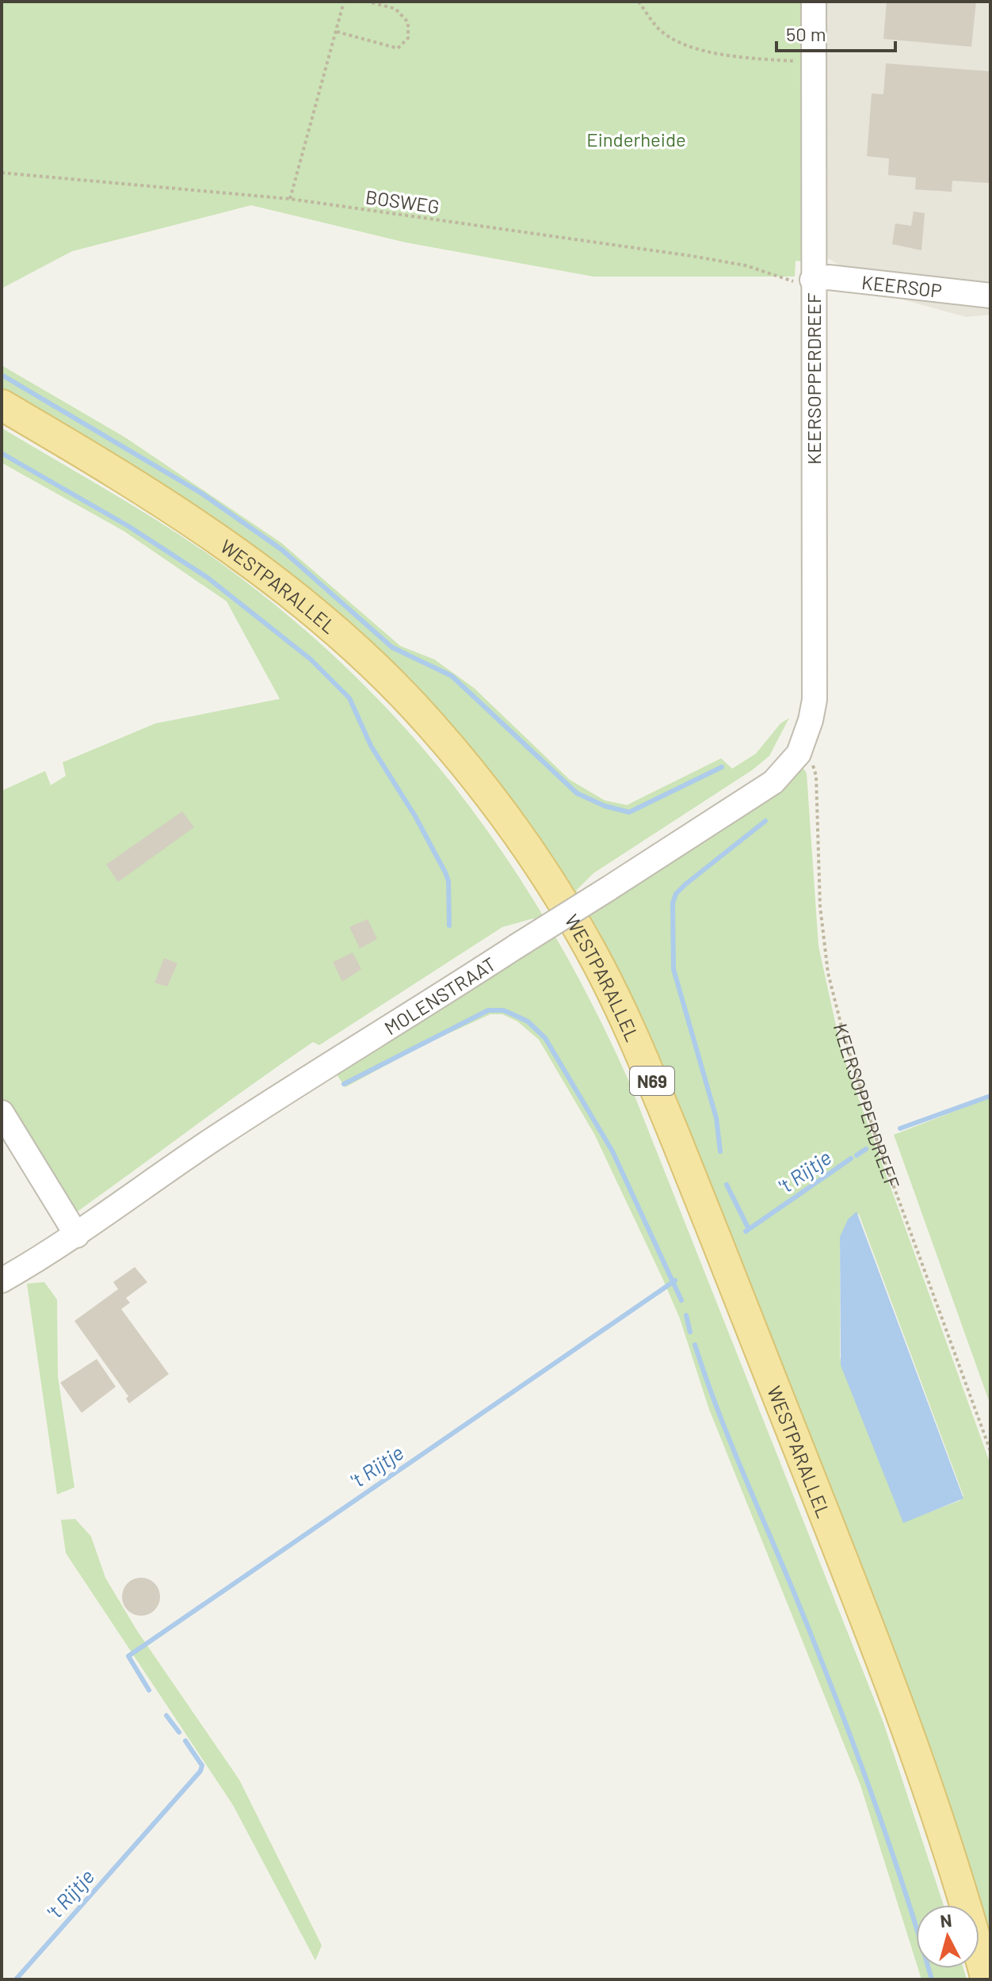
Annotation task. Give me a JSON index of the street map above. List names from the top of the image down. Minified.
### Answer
{"streets":{"main road":["WESTPARALLEL","N69"],"street":["KEERSOP","KEERSOPPERDREEF","MOLENSTRAAT"],"path":["BOSWEG"]},"crossings":[["BOSWEG","KEERSOP"],["BOSWEG","KEERSOPPERDREEF"],["KEERSOP","KEERSOPPERDREEF"],["KEERSOPPERDREEF","MOLENSTRAAT"]],"water":["'t Rijtje"],"parks":["Einderheide"],"scale_bar":"50 m","north":"top"}
